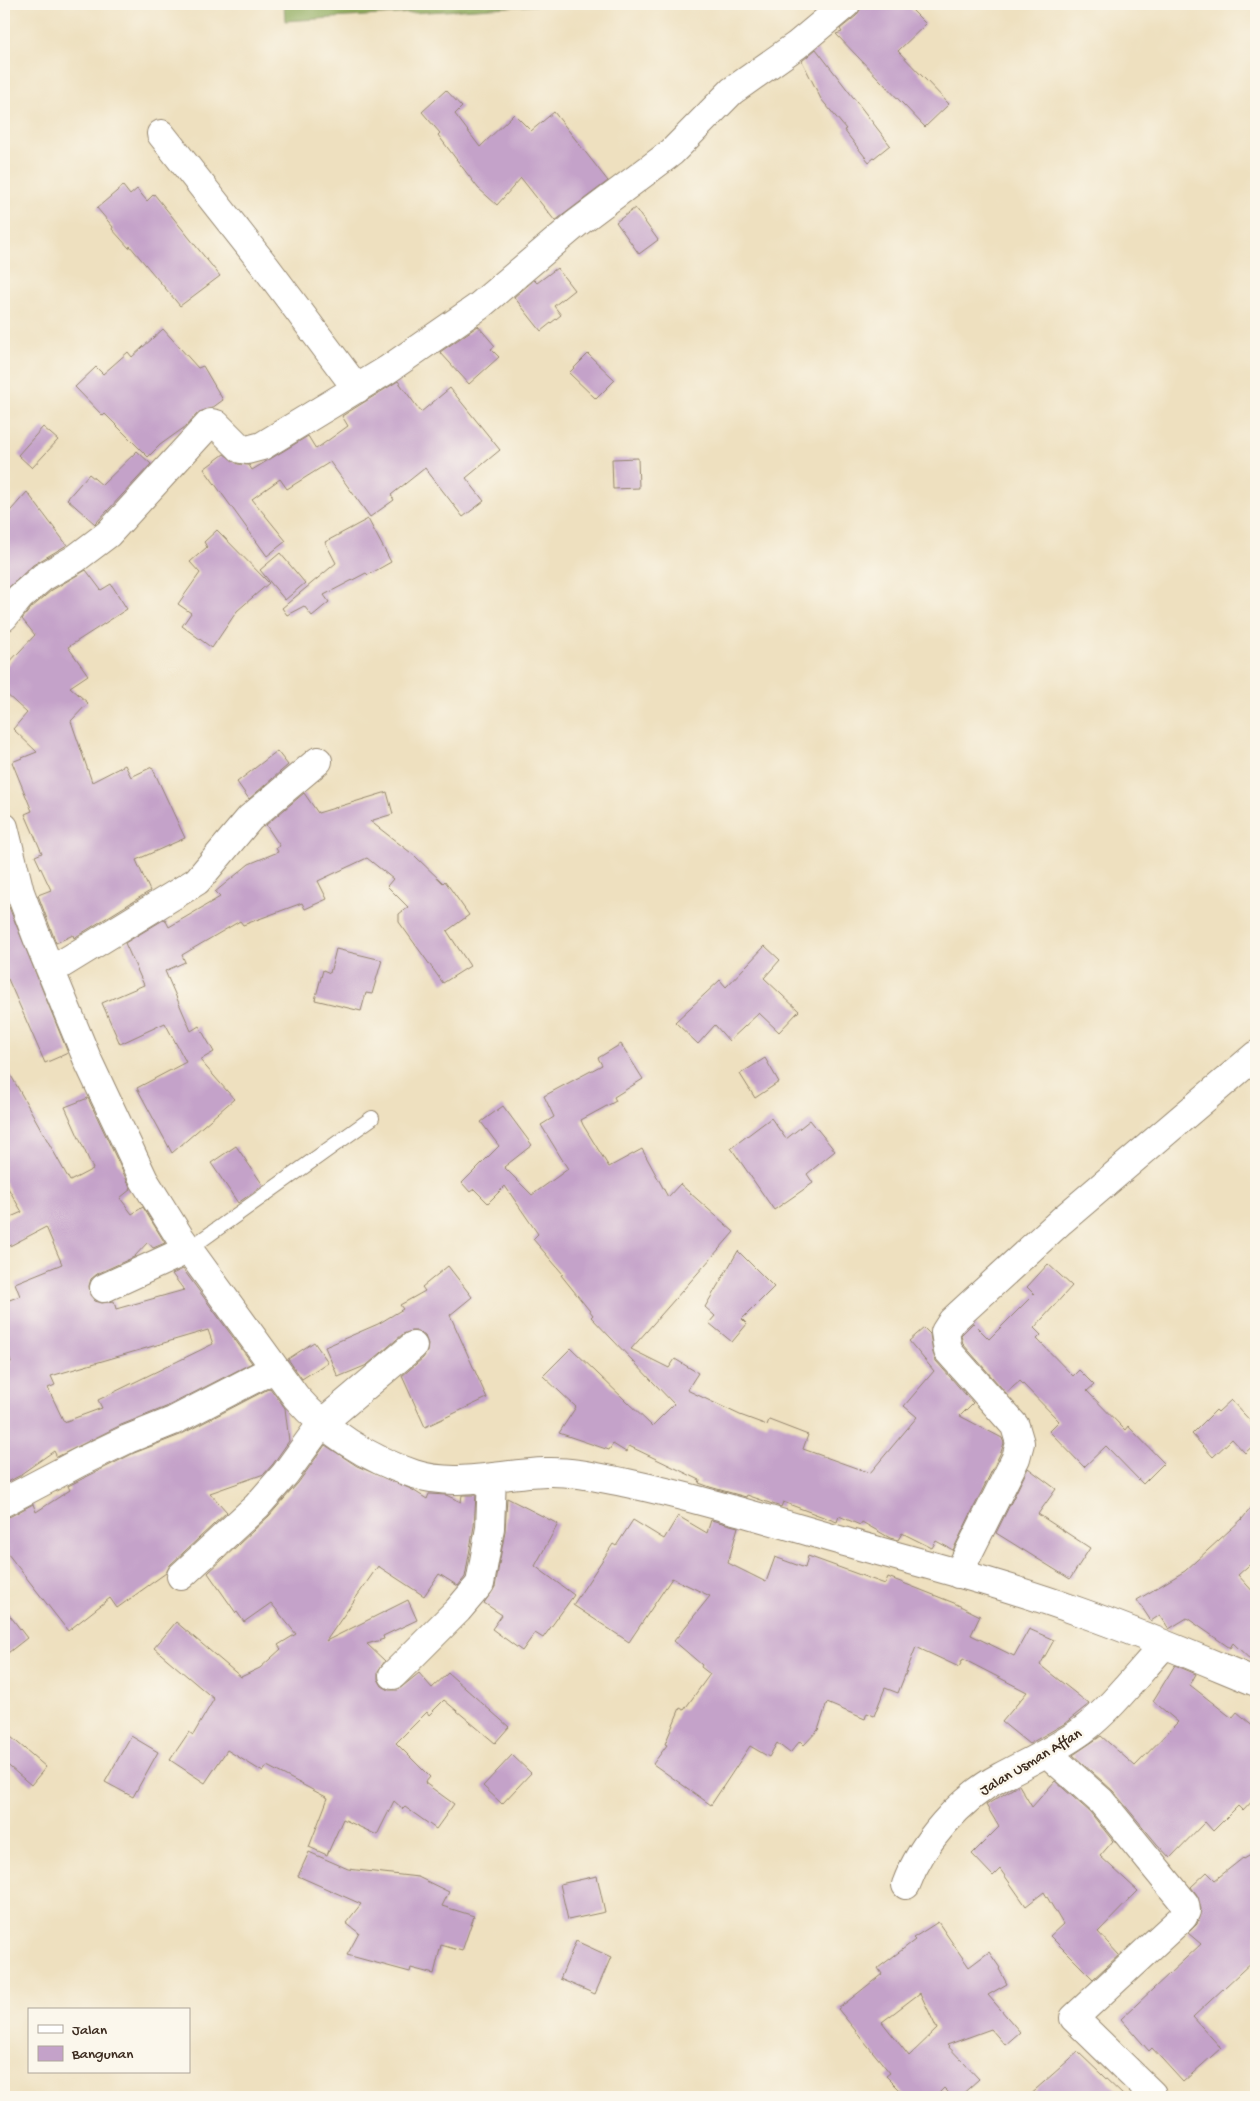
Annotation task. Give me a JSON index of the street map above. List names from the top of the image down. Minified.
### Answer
{"streets":{"street":["Jalan Usman Affan"]},"legend":["Jalan","Bangunan"]}
